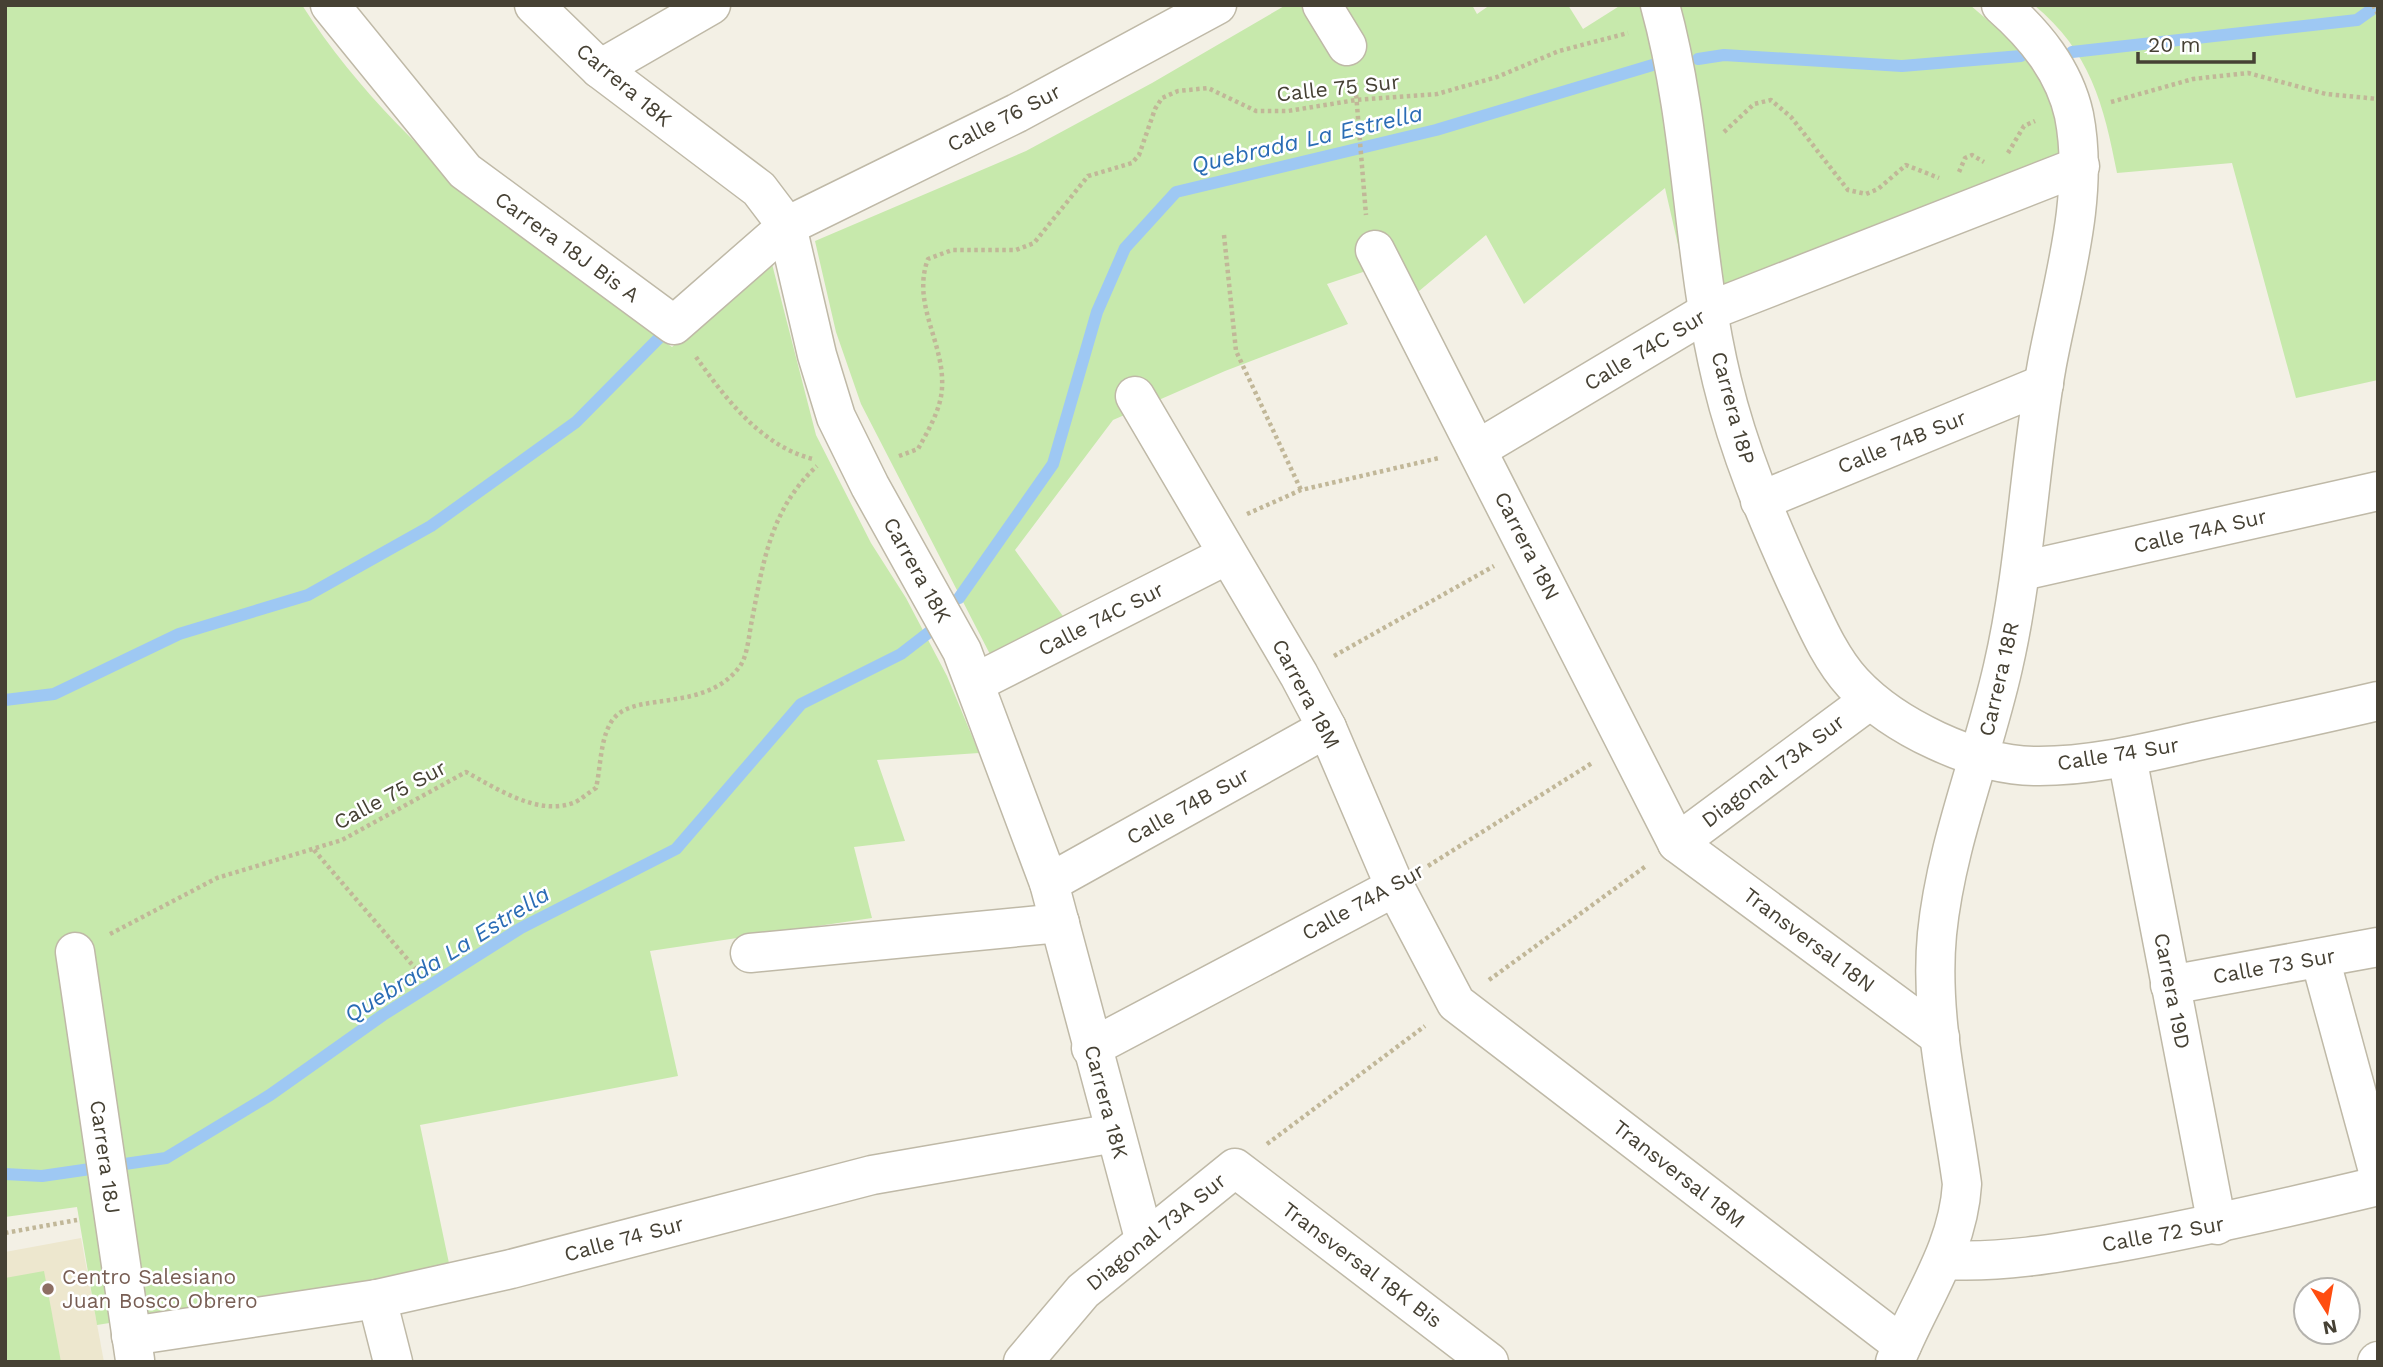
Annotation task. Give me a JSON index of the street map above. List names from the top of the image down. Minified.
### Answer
{"streets":{"street":["Carrera 18K","Calle 76 Sur","Carrera 18J Bis A","Calle 74C Sur","Carrera 18P","Calle 74B Sur","Calle 74A Sur","Carrera 18N","Carrera 18R","Carrera 18M","Calle 74 Sur","Diagonal 73A Sur","Transversal 18N","Calle 73 Sur","Carrera 19D","Carrera 18J","Transversal 18M","Calle 72 Sur","Transversal 18K Bis"],"path":["Calle 75 Sur"]},"crossings":[["Carrera 18K","Calle 75 Sur"],["Carrera 18K","Calle 76 Sur"],["Carrera 18K","Calle 74C Sur"],["Carrera 18K","Calle 74B Sur"],["Carrera 18K","Calle 74A Sur"],["Carrera 18K","Calle 74 Sur"],["Carrera 18K","Diagonal 73A Sur"],["Calle 75 Sur","Calle 76 Sur"],["Calle 75 Sur","Carrera 18J Bis A"],["Calle 75 Sur","Carrera 18P"],["Calle 75 Sur","Carrera 18J"],["Calle 76 Sur","Carrera 18J Bis A"],["Calle 74C Sur","Carrera 18P"],["Calle 74C Sur","Carrera 18N"],["Calle 74C Sur","Carrera 18R"],["Calle 74C Sur","Carrera 18M"],["Carrera 18P","Calle 74B Sur"],["Carrera 18P","Calle 74 Sur"],["Carrera 18P","Diagonal 73A Sur"],["Calle 74B Sur","Carrera 18R"],["Calle 74B Sur","Carrera 18M"],["Calle 74A Sur","Carrera 18N"],["Calle 74A Sur","Carrera 18R"],["Calle 74A Sur","Carrera 18M"],["Carrera 18N","Diagonal 73A Sur"],["Carrera 18N","Transversal 18N"],["Carrera 18R","Calle 74 Sur"],["Carrera 18R","Transversal 18N"],["Carrera 18R","Transversal 18M"],["Carrera 18R","Calle 72 Sur"],["Carrera 18M","Transversal 18M"],["Calle 74 Sur","Diagonal 73A Sur"],["Calle 74 Sur","Carrera 19D"],["Calle 74 Sur","Carrera 18J"],["Diagonal 73A Sur","Transversal 18N"],["Diagonal 73A Sur","Transversal 18K Bis"],["Calle 73 Sur","Carrera 19D"],["Carrera 19D","Calle 72 Sur"]],"water":["Quebrada La Estrella"],"places":["Centro Salesiano Juan Bosco Obrero"],"scale_bar":"20 m","north":"bottom"}
